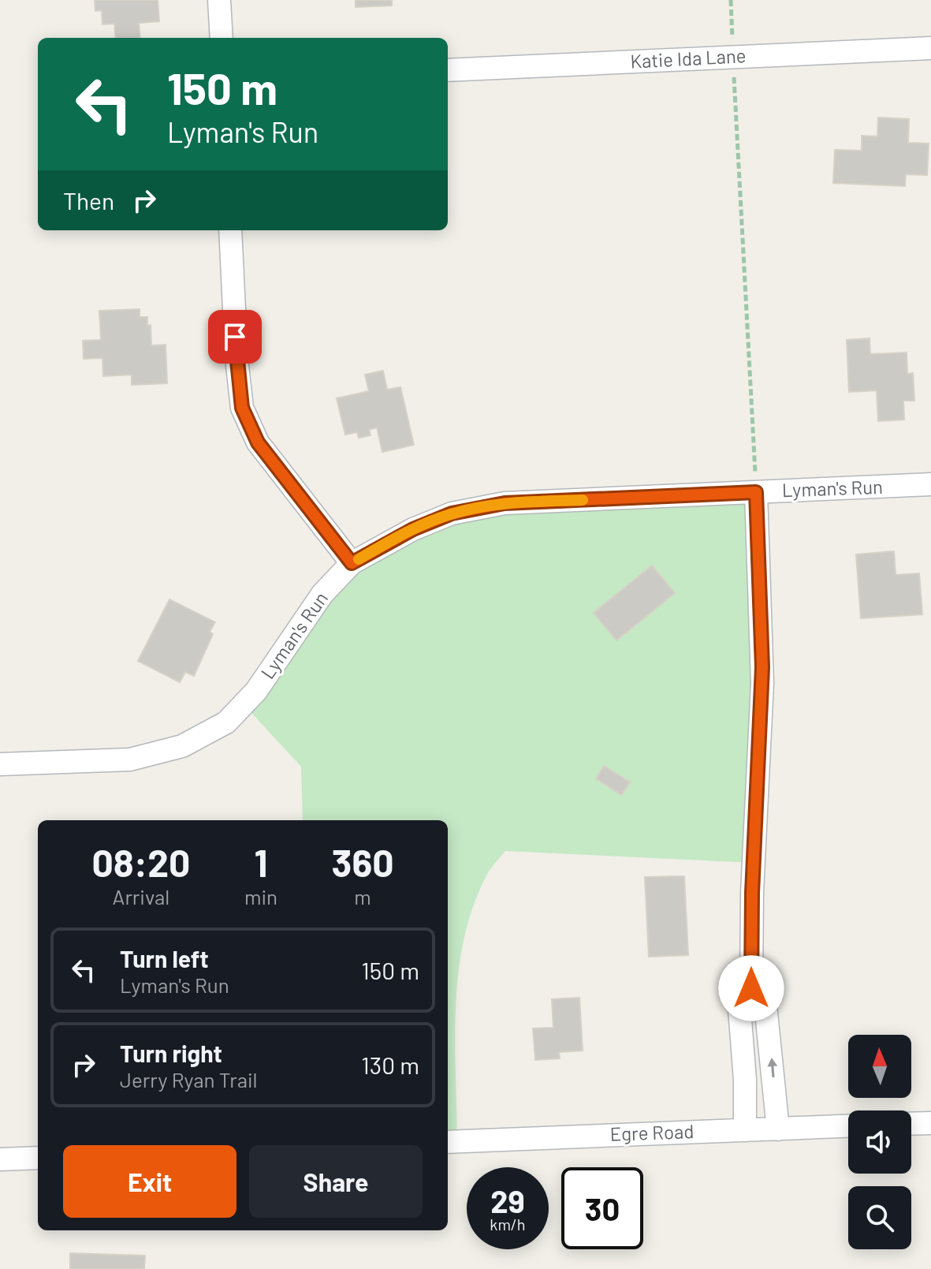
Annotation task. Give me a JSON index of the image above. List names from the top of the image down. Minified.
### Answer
{"streets":{"street":["Katie Ida Lane","Lyman's Run","Egre Road"]},"north":"top","page":{"turn":["150 m","Lyman's Run"],"then":"Then","eta":["08:20","Arrival","1","min","360","m"],"list":[{"name":"Turn left","note":"Lyman's Run","value":"150 m"},{"name":"Turn right","note":"Jerry Ryan Trail","value":"130 m"}],"buttons":["Exit","Share"],"speed":"29 km/h","limit":"30"}}
